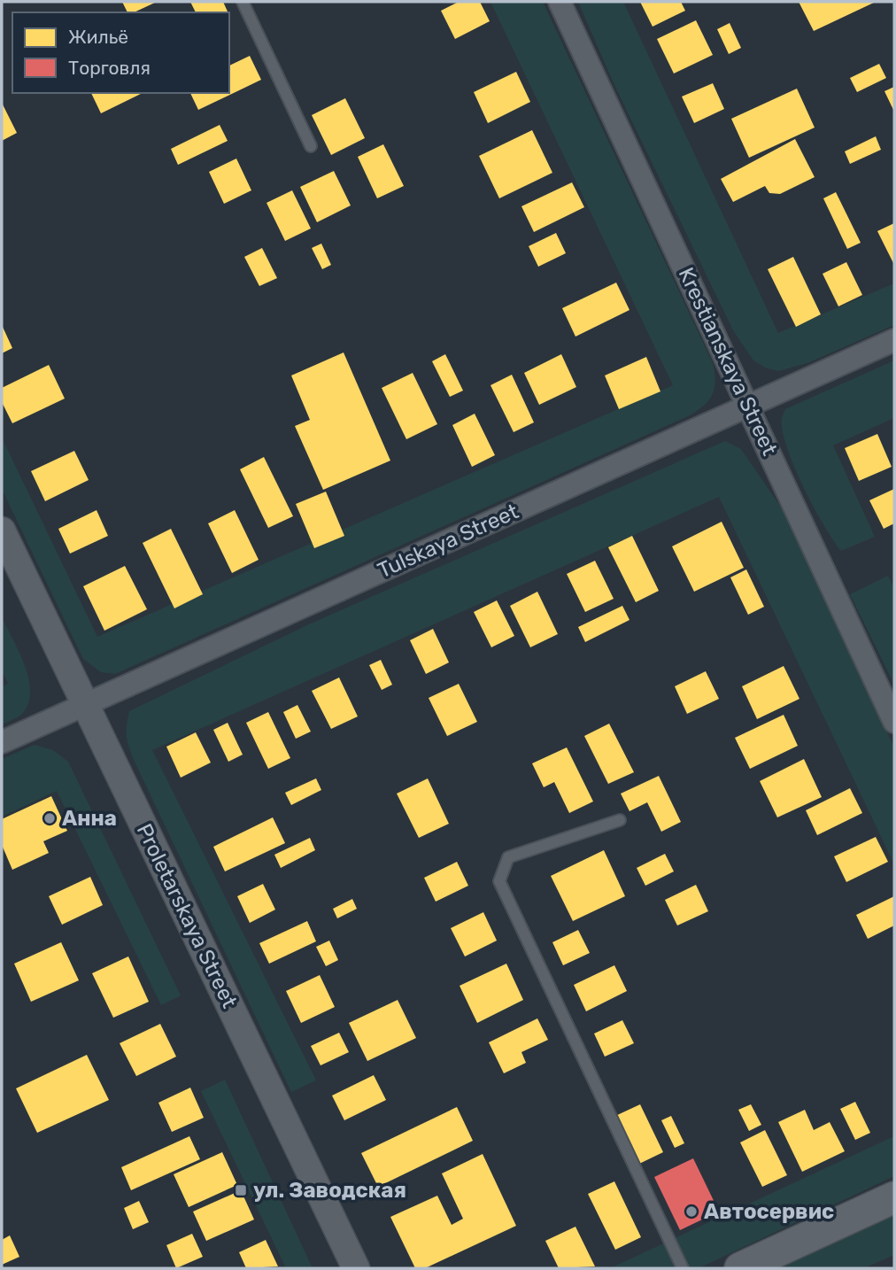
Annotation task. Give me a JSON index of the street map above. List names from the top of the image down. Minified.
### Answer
{"streets":{"street":["Krestianskaya Street","Tulskaya Street","Proletarskaya Street"]},"crossings":[["Krestianskaya Street","Tulskaya Street"],["Tulskaya Street","Proletarskaya Street"]],"places":{"other":["Анна","Автосервис"],"transit":["ул. Заводская"]},"legend":["Жильё","Торговля"]}
